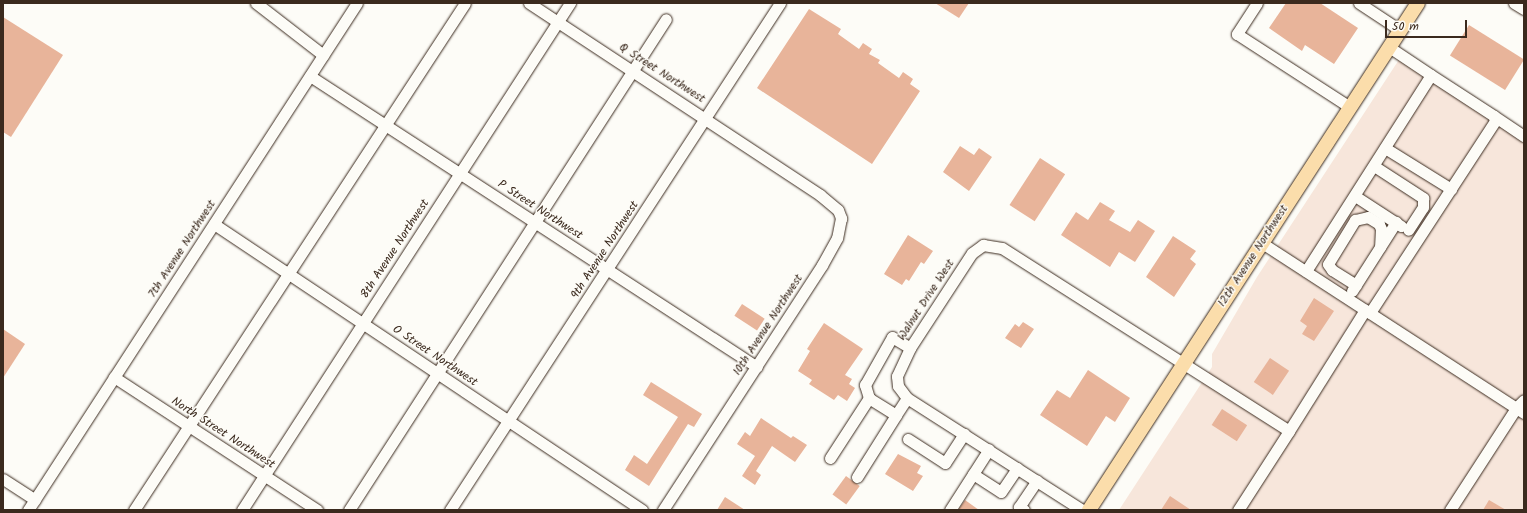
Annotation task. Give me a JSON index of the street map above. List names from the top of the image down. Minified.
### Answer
{"streets":{"main road":["12th Avenue Northwest"],"street":["Q Street Northwest","P Street Northwest","7th Avenue Northwest","8th Avenue Northwest","9th Avenue Northwest","Walnut Drive West","10th Avenue Northwest","O Street Northwest","North Street Northwest"]},"crossings":[["Q Street Northwest","8th Avenue Northwest"],["Q Street Northwest","9th Avenue Northwest"],["Q Street Northwest","10th Avenue Northwest"],["P Street Northwest","7th Avenue Northwest"],["P Street Northwest","8th Avenue Northwest"],["P Street Northwest","9th Avenue Northwest"],["P Street Northwest","10th Avenue Northwest"],["7th Avenue Northwest","O Street Northwest"],["7th Avenue Northwest","North Street Northwest"],["8th Avenue Northwest","O Street Northwest"],["8th Avenue Northwest","North Street Northwest"],["9th Avenue Northwest","O Street Northwest"],["12th Avenue Northwest","Walnut Drive West"]],"scale_bar":"50 m"}
